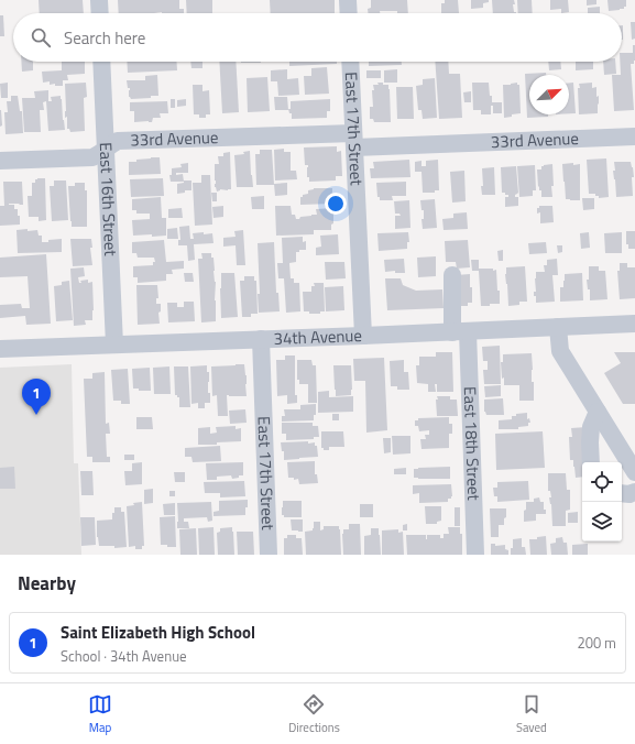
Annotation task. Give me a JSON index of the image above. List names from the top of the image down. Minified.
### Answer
{"streets":{"street":["East 17th Street","33rd Avenue","East 16th Street","34th Avenue","East 18th Street"]},"crossings":[["East 17th Street","33rd Avenue"],["East 17th Street","34th Avenue"],["33rd Avenue","East 16th Street"],["East 16th Street","34th Avenue"],["34th Avenue","East 18th Street"]],"north":"top right","page":{"search":"Search here","pins":"1","heading":"Nearby","list":[{"mark":"1","name":"Saint Elizabeth High School","note":"School · 34th Avenue","value":"200 m"}],"nav":["Map","Directions","Saved"]}}
